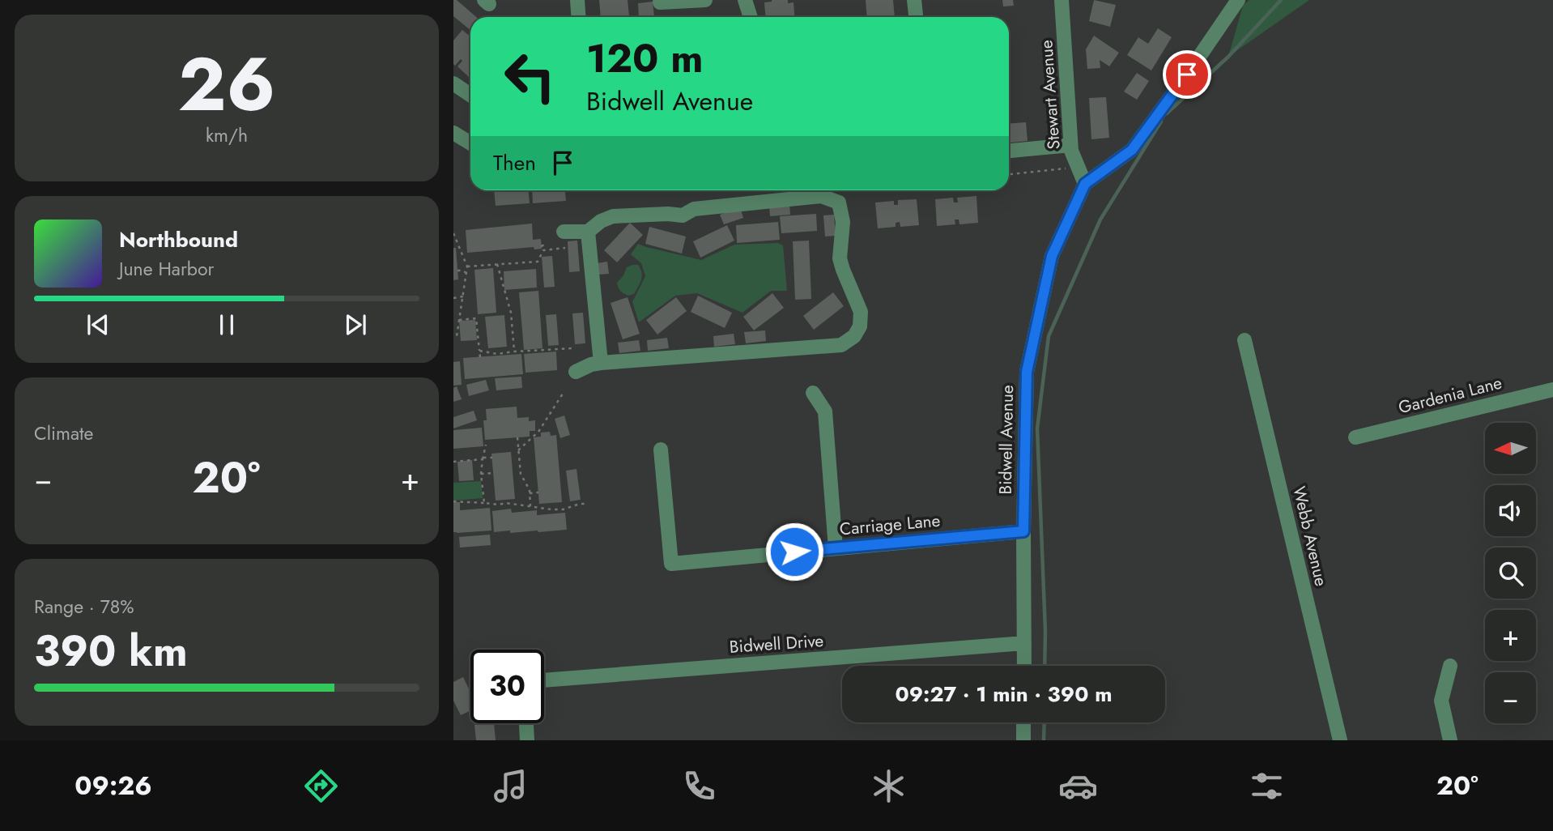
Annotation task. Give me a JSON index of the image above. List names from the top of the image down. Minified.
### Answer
{"streets":{"street":["Stewart Avenue","Gardenia Lane","Bidwell Avenue","Carriage Lane","Webb Avenue","Bidwell Drive"]},"crossings":[["Stewart Avenue","Bidwell Avenue"],["Bidwell Avenue","Carriage Lane"],["Bidwell Avenue","Bidwell Drive"]],"north":"left","page":{"tile":[["26","km/h"],"Climate",["Range · 78%","390 km"]],"turn":["120 m","Bidwell Avenue"],"then":"Then","song":["Northbound","June Harbor"],"map_buttons":["+","−"],"heat":["−","20°","+"],"limit":"30","trip":"09:27 · 1 min · 390 m","tabs":["09:26","20°"]}}
